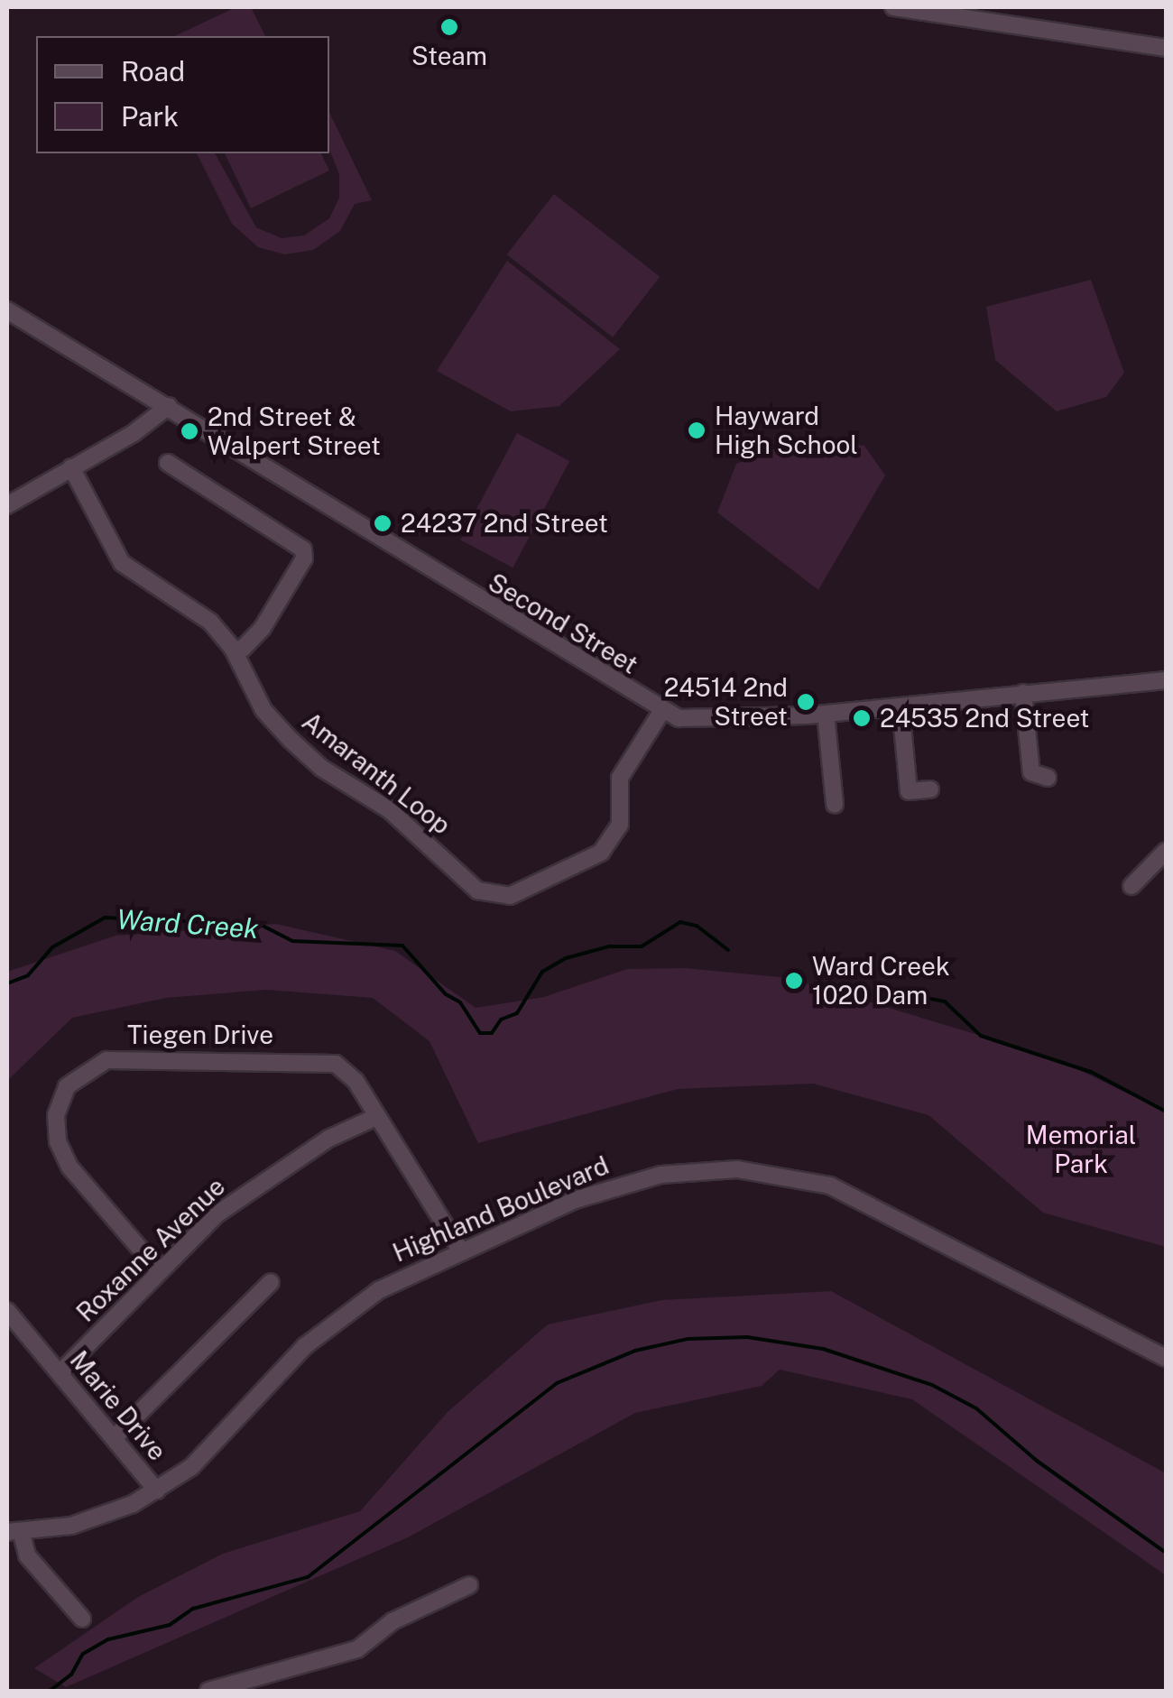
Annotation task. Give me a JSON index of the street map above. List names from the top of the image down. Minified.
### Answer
{"streets":{"street":["Second Street","Amaranth Loop","Tiegen Drive","Highland Boulevard","Roxanne Avenue","Marie Drive"]},"crossings":[["Second Street","Amaranth Loop"],["Tiegen Drive","Highland Boulevard"],["Tiegen Drive","Roxanne Avenue"],["Highland Boulevard","Marie Drive"],["Roxanne Avenue","Marie Drive"]],"water":["Ward Creek"],"parks":["Memorial Park"],"places":["Steam","Hayward High School","2nd Street & Walpert Street","24237 2nd Street","24514 2nd Street","24535 2nd Street","Ward Creek 1020 Dam"],"legend":["Road","Park"]}
